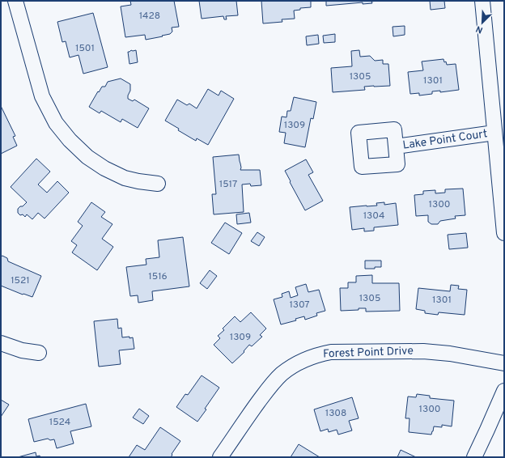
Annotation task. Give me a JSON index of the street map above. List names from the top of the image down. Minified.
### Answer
{"streets":{"street":["Lake Point Court","Forest Point Drive"]},"house_numbers":["1428","1501","1305","1301","1309","1517","1300","1304","1516","1521","1305","1301","1307","1309","1300","1308","1524"],"north":"bottom left"}
